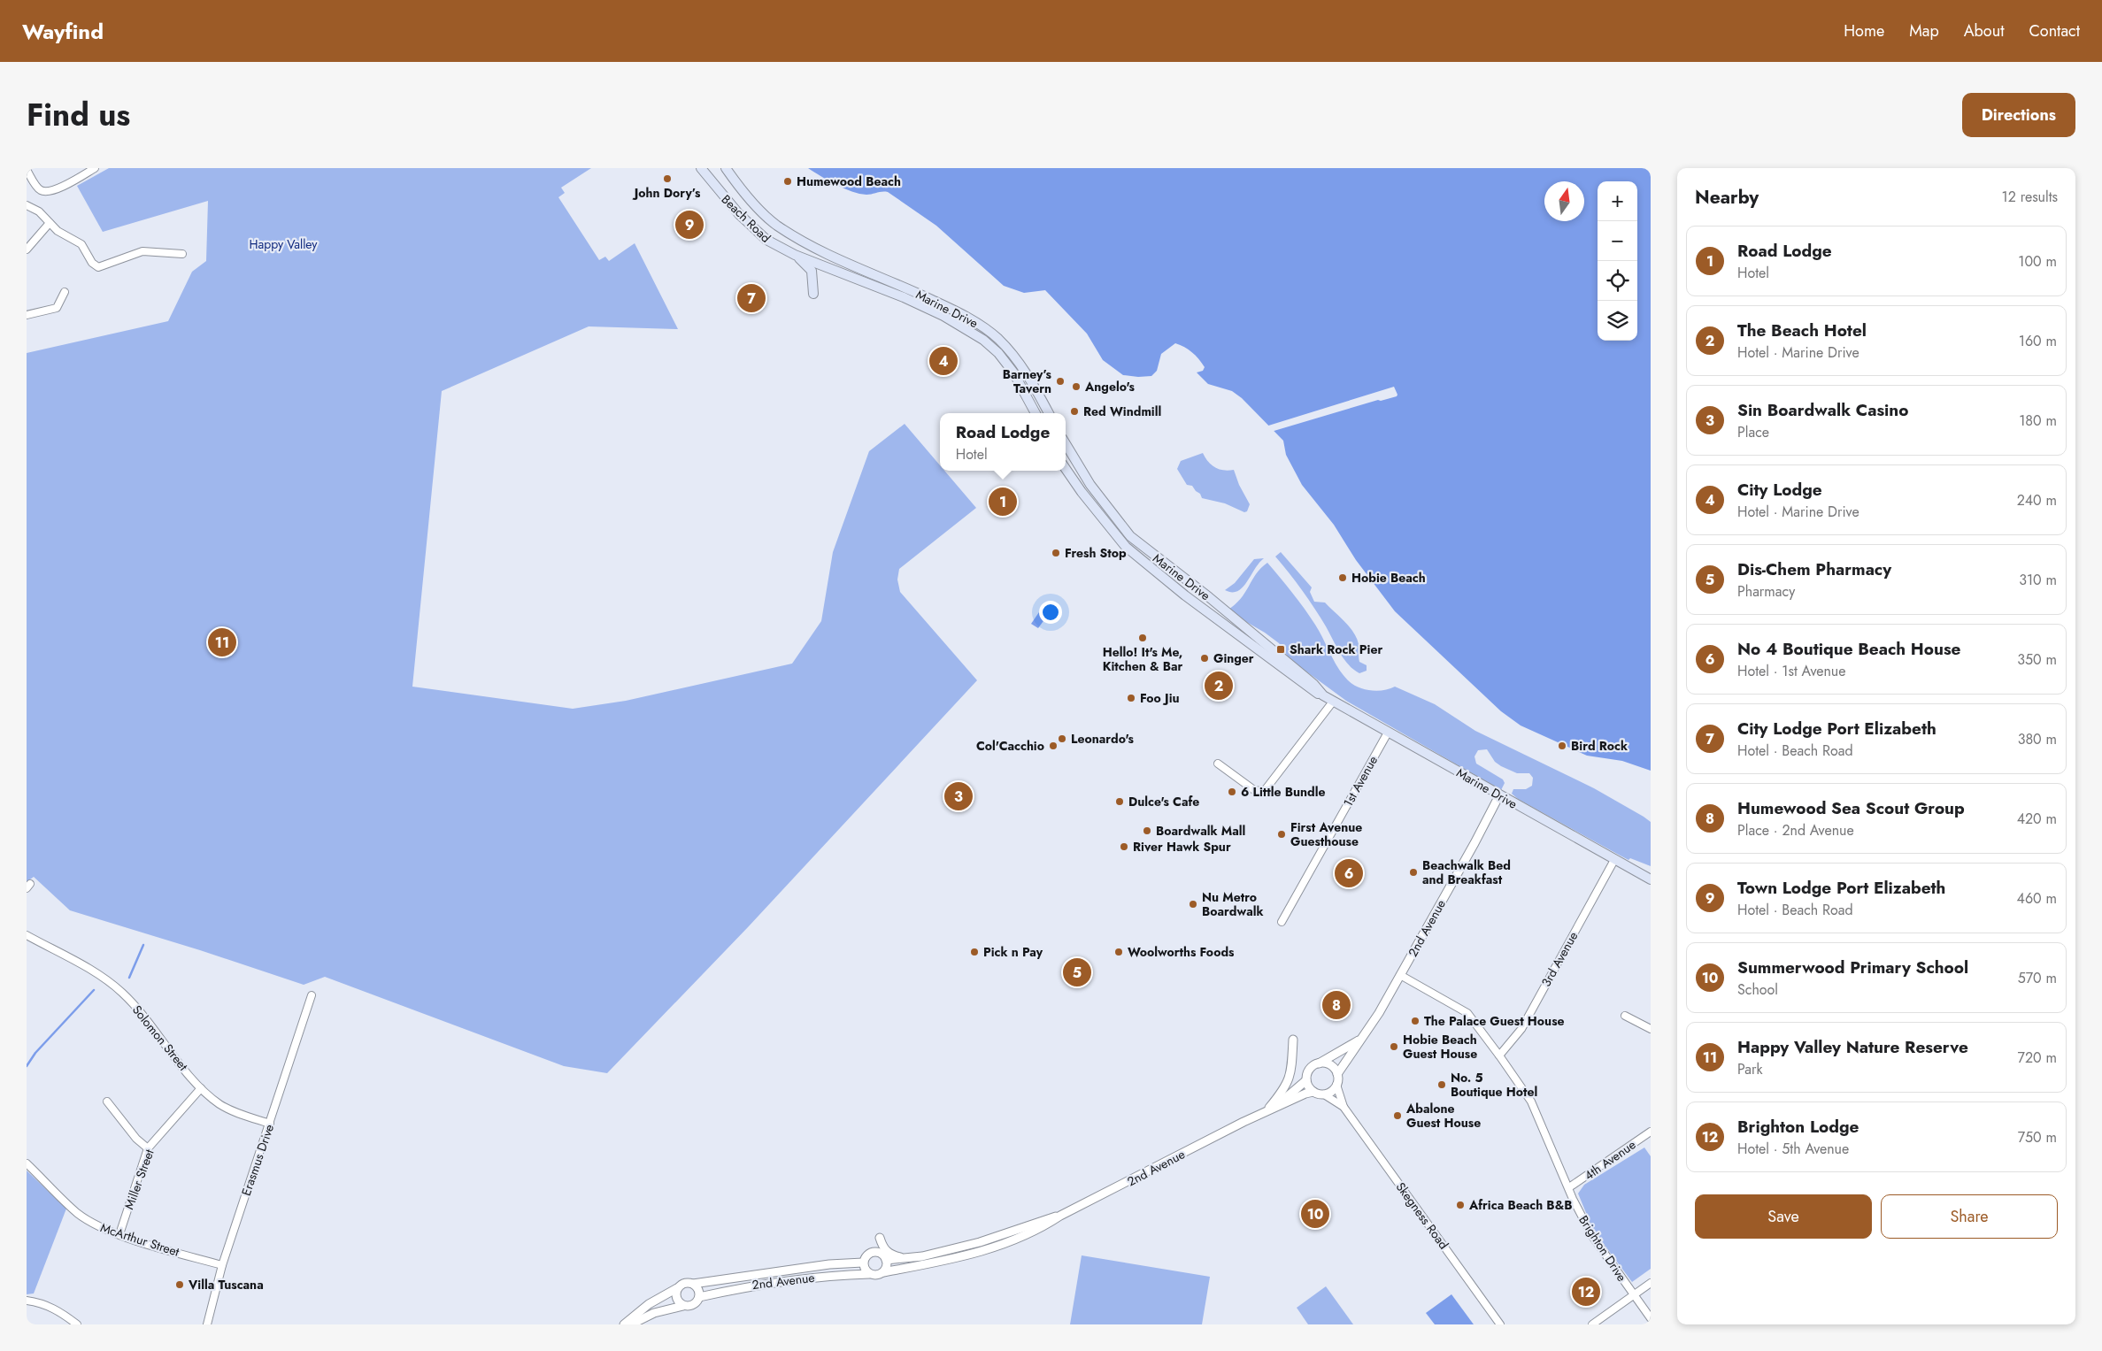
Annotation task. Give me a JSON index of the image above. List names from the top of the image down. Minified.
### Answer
{"streets":{"main road":["Beach Road","Marine Drive"],"street":["1st Avenue","2nd Avenue","3rd Avenue","Solomon Street","Erasmus Drive","4th Avenue","Miller Street","Skegness Road","McArthur Street","Brighton Drive"]},"crossings":[["Beach Road","Marine Drive"],["Marine Drive","1st Avenue"],["Marine Drive","2nd Avenue"],["Marine Drive","3rd Avenue"],["2nd Avenue","Skegness Road"],["2nd Avenue","Brighton Drive"],["3rd Avenue","Brighton Drive"],["Solomon Street","Erasmus Drive"],["Solomon Street","Miller Street"],["Erasmus Drive","McArthur Street"],["4th Avenue","Brighton Drive"],["Miller Street","McArthur Street"]],"parks":["Happy Valley"],"places":{"other":["John Dory’s","Humewood Beach","Barney’s Tavern","Angelo's","Red Windmill","Fresh Stop","Hobie Beach","Hello! It's Me, Kitchen & Bar","Ginger","Foo Jiu","Leonardo's","Col'Cacchio","Bird Rock","6 Little Bundle","Dulce's Cafe","Boardwalk Mall","First Avenue Guesthouse","River Hawk Spur","Beachwalk Bed and Breakfast","Nu Metro Boardwalk","Pick n Pay","Woolworths Foods","The Palace Guest House","Hobie Beach Guest House","No. 5 Boutique Hotel","Abalone Guest House","Africa Beach B&B","Villa Tuscana"],"transit":["Shark Rock Pier"]},"north":"top","page":{"header":"Wayfind","nav":["Home","Map","About","Contact"],"title":"Find us","buttons":["Directions",["Save","Share"]],"heading":["Nearby","12 results"],"map_buttons":["+","−"],"pins":["9","7","4","1","11","2","3","6","5","8","10","12"],"list":[{"mark":"1","name":"Road Lodge","note":"Hotel","value":"100 m"},{"mark":"2","name":"The Beach Hotel","note":"Hotel · Marine Drive","value":"160 m"},{"mark":"3","name":"Sin Boardwalk Casino","note":"Place","value":"180 m"},{"mark":"4","name":"City Lodge","note":"Hotel · Marine Drive","value":"240 m"},{"mark":"5","name":"Dis-Chem Pharmacy","note":"Pharmacy","value":"310 m"},{"mark":"6","name":"No 4 Boutique Beach House","note":"Hotel · 1st Avenue","value":"350 m"},{"mark":"7","name":"City Lodge Port Elizabeth","note":"Hotel · Beach Road","value":"380 m"},{"mark":"8","name":"Humewood Sea Scout Group","note":"Place · 2nd Avenue","value":"420 m"},{"mark":"9","name":"Town Lodge Port Elizabeth","note":"Hotel · Beach Road","value":"460 m"},{"mark":"10","name":"Summerwood Primary School","note":"School","value":"570 m"},{"mark":"11","name":"Happy Valley Nature Reserve","note":"Park","value":"720 m"},{"mark":"12","name":"Brighton Lodge","note":"Hotel · 5th Avenue","value":"750 m"}],"popup":["Road Lodge","Hotel"]}}
